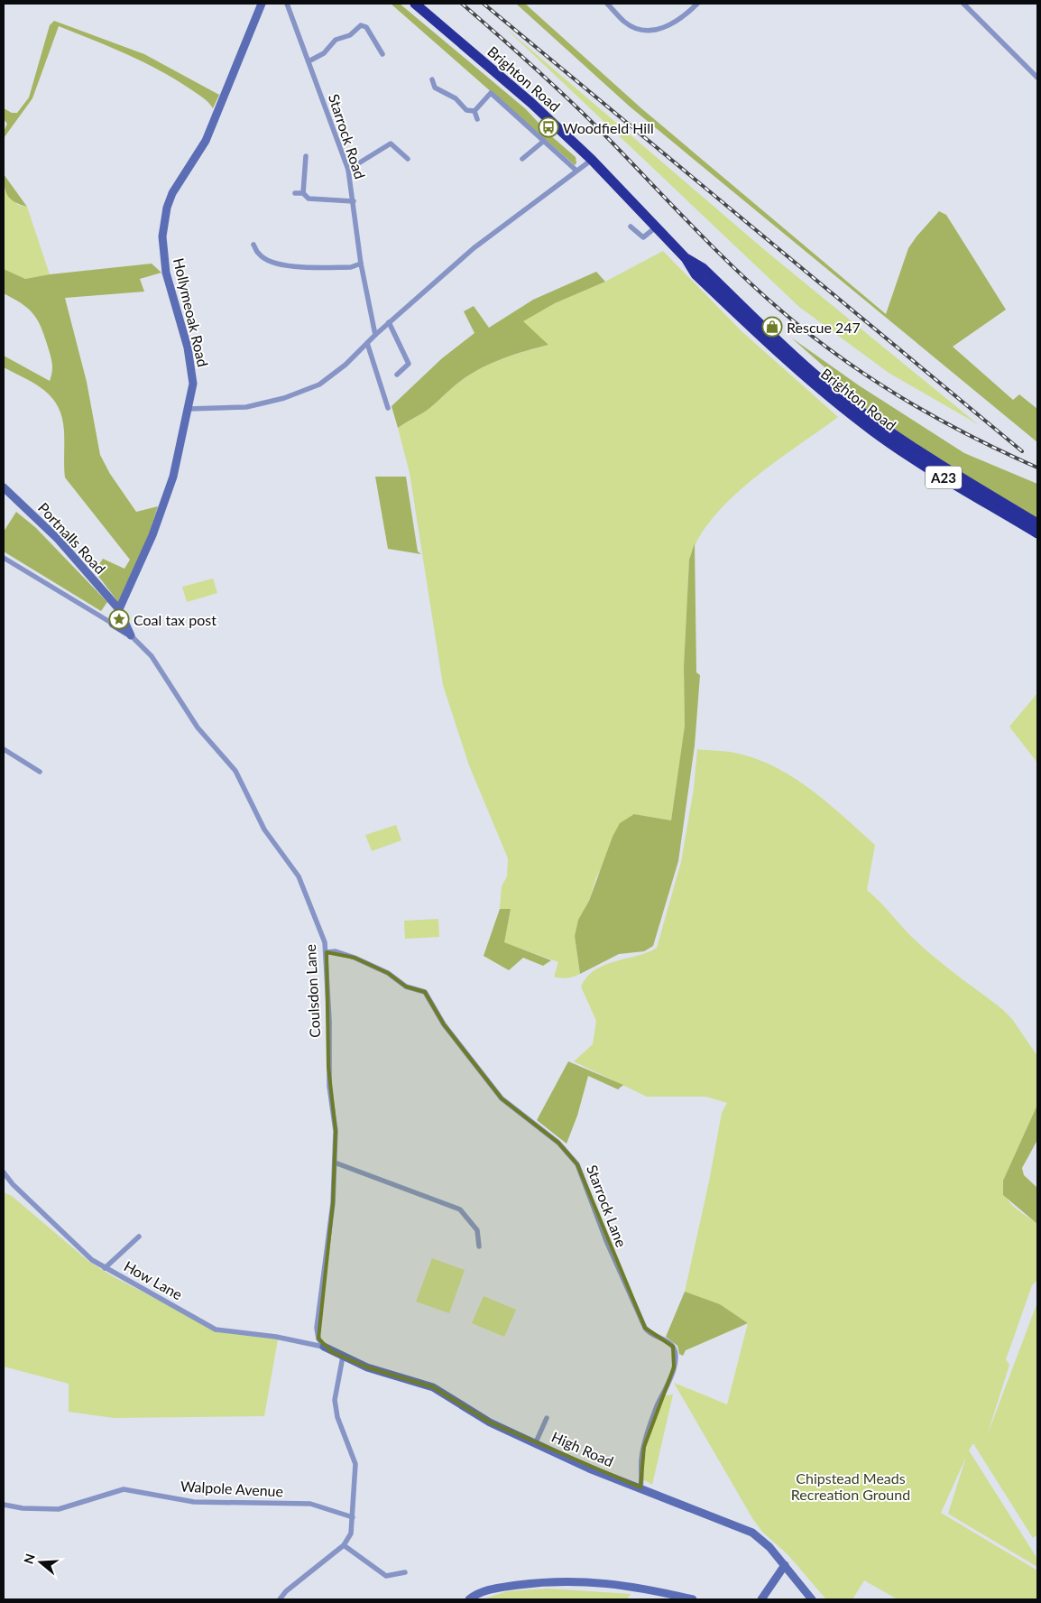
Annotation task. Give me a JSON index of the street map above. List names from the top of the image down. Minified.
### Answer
{"streets":{"highway":["Brighton Road","A23"],"street":["Starrock Road","Hollymeoak Road","Portnalls Road","Coulsdon Lane","Starrock Lane","How Lane","High Road","Walpole Avenue"]},"crossings":[["Hollymeoak Road","Portnalls Road"],["Hollymeoak Road","Coulsdon Lane"],["Portnalls Road","Coulsdon Lane"],["Coulsdon Lane","Starrock Lane"],["Coulsdon Lane","How Lane"],["Coulsdon Lane","High Road"],["Starrock Lane","High Road"],["How Lane","High Road"]],"parks":["Chipstead Meads Recreation Ground"],"places":{"bus stop":["Woodfield Hill"],"shop":["Rescue 247"],"place":["Coal tax post"]},"north":"left"}
